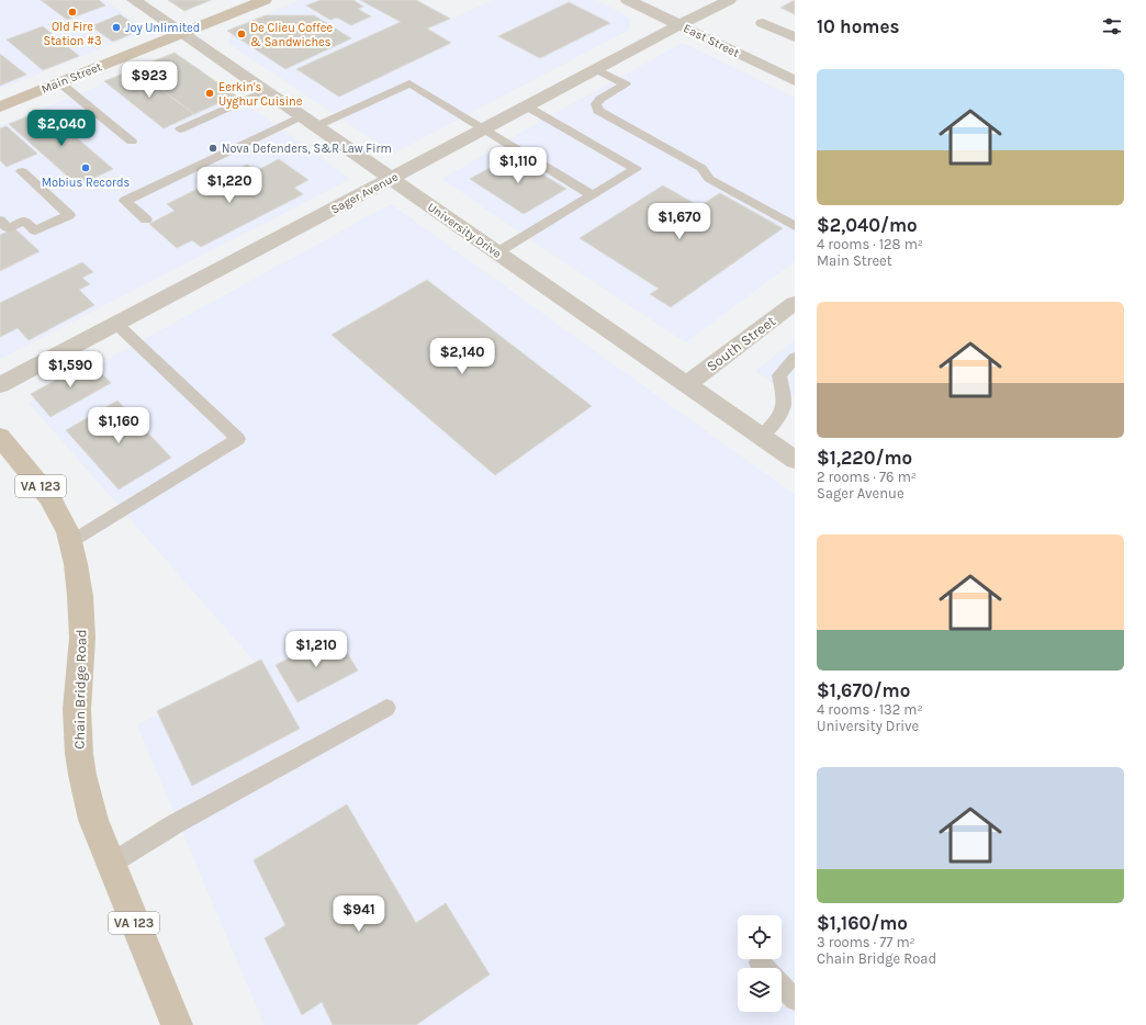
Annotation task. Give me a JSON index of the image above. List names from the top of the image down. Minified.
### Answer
{"streets":{"main road":["Main Street","VA 123","Chain Bridge Road"],"street":["East Street","Sager Avenue","University Drive","South Street"]},"crossings":[["East Street","Sager Avenue"],["Main Street","University Drive"],["Sager Avenue","University Drive"],["University Drive","South Street"]],"places":["Old Fire Station #3","Joy Unlimited","De Clieu Coffee & Sandwiches","Eerkin's Uyghur Cuisine","Nova Defenders, S&R Law Firm","Mobius Records"],"page":{"heading":"10 homes","list":[{"name":"$2,040/mo","note":"4 rooms · 128 m² · Main Street"},{"name":"$1,220/mo","note":"2 rooms · 76 m² · Sager Avenue"},{"name":"$1,670/mo","note":"4 rooms · 132 m² · University Drive"},{"name":"$1,160/mo","note":"3 rooms · 77 m² · Chain Bridge Road"}],"price":["$923","$2,040","$1,110","$1,220","$1,670","$2,140","$1,590","$1,160","$1,210","$941"]}}
